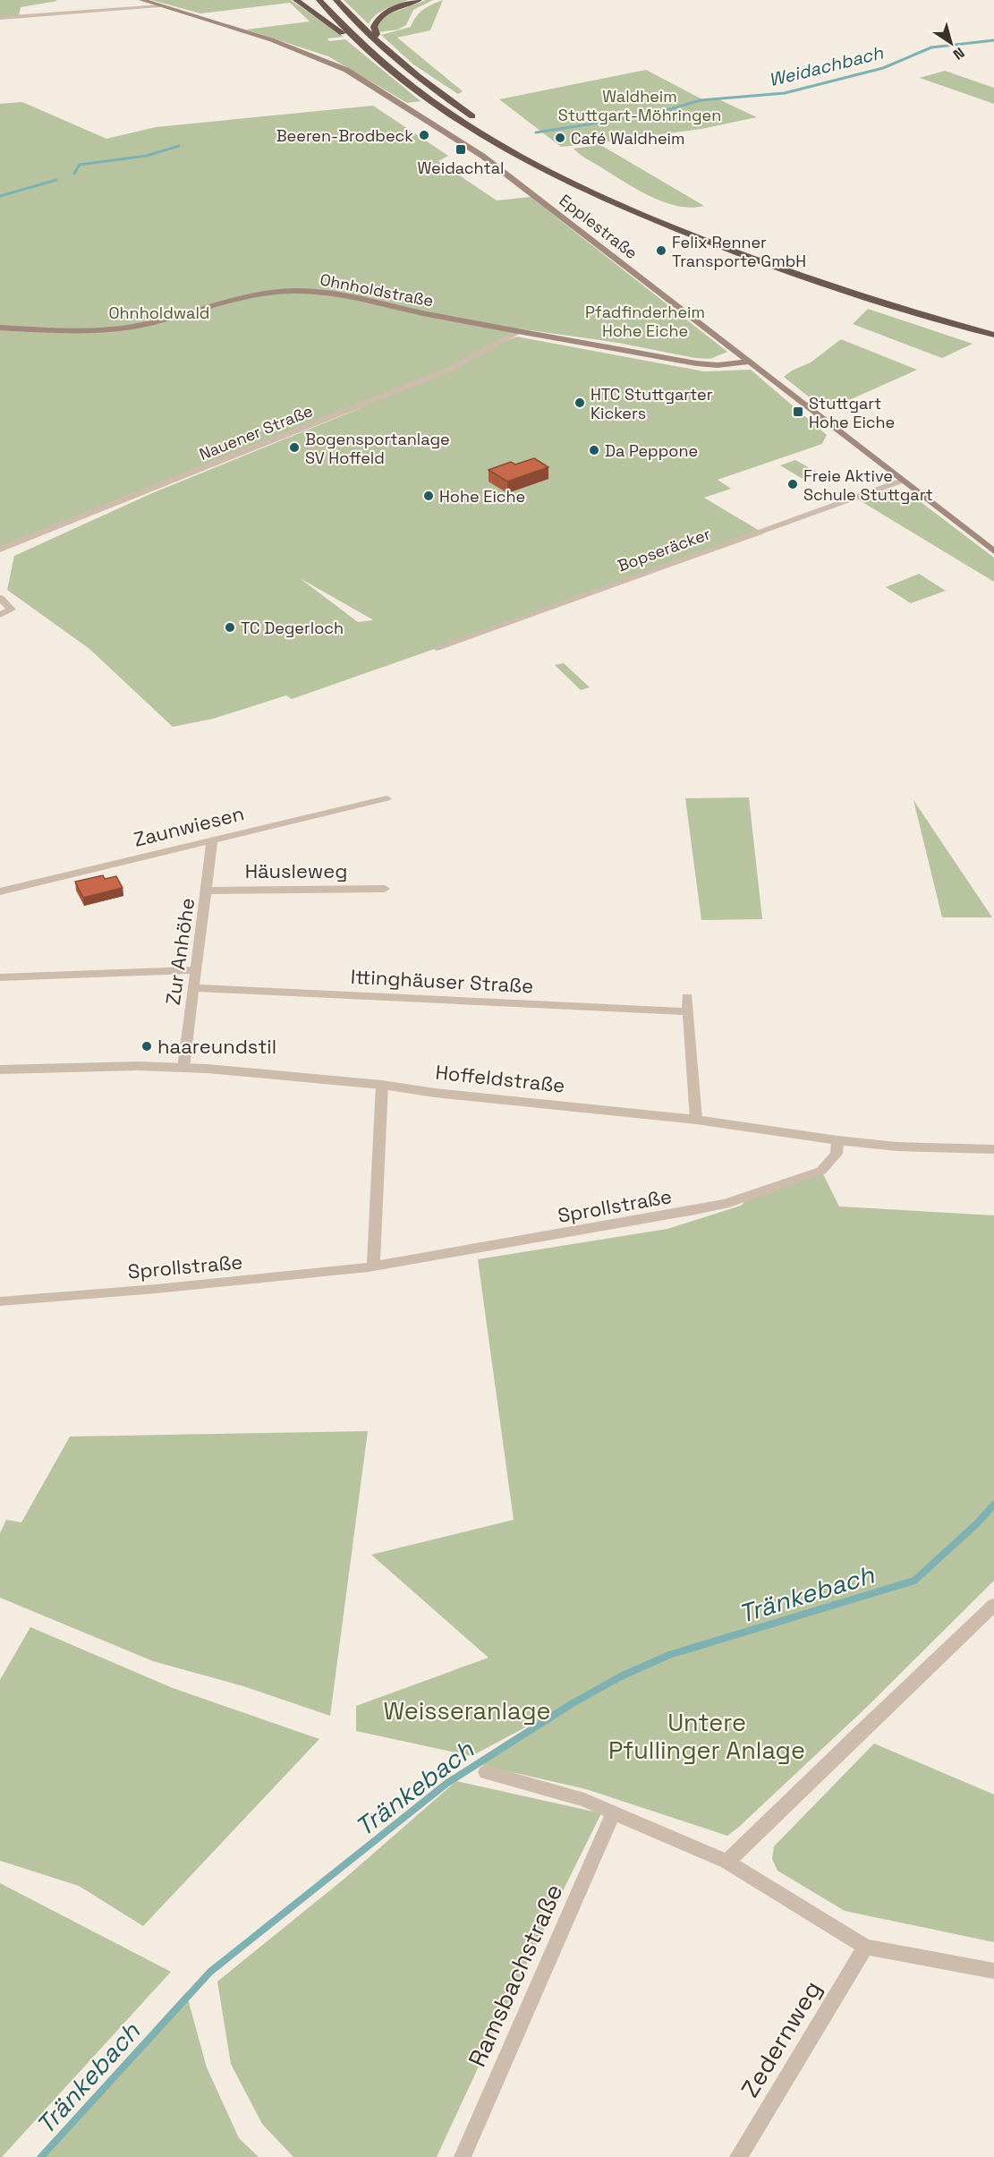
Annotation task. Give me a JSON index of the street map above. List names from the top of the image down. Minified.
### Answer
{"streets":{"main road":["Epplestraße","Ohnholdstraße"],"street":["Nauener Straße","Bopseräcker","Zaunwiesen","Häusleweg","Zur Anhöhe","Ittinghäuser Straße","Hoffeldstraße","Sprollstraße","Ramsbachstraße","Zedernweg"]},"crossings":[["Epplestraße","Ohnholdstraße"],["Epplestraße","Bopseräcker"],["Ohnholdstraße","Nauener Straße"],["Zaunwiesen","Zur Anhöhe"],["Häusleweg","Zur Anhöhe"],["Zur Anhöhe","Ittinghäuser Straße"],["Zur Anhöhe","Hoffeldstraße"],["Hoffeldstraße","Sprollstraße"]],"water":["Weidachbach","Tränkebach"],"parks":["Waldheim Stuttgart-Möhringen","Pfadfinderheim Hohe Eiche","Ohnholdwald","Weisseranlage","Untere Pfullinger Anlage"],"places":{"other":["Beeren-Brodbeck","Café Waldheim","Felix Renner Transporte GmbH","HTC Stuttgarter Kickers","Bogensportanlage SV Hoffeld","Da Peppone","Freie Aktive Schule Stuttgart","Hohe Eiche","TC Degerloch","haareundstil"],"transit":["Weidachtal","Stuttgart Hohe Eiche"]},"north":"bottom right"}
